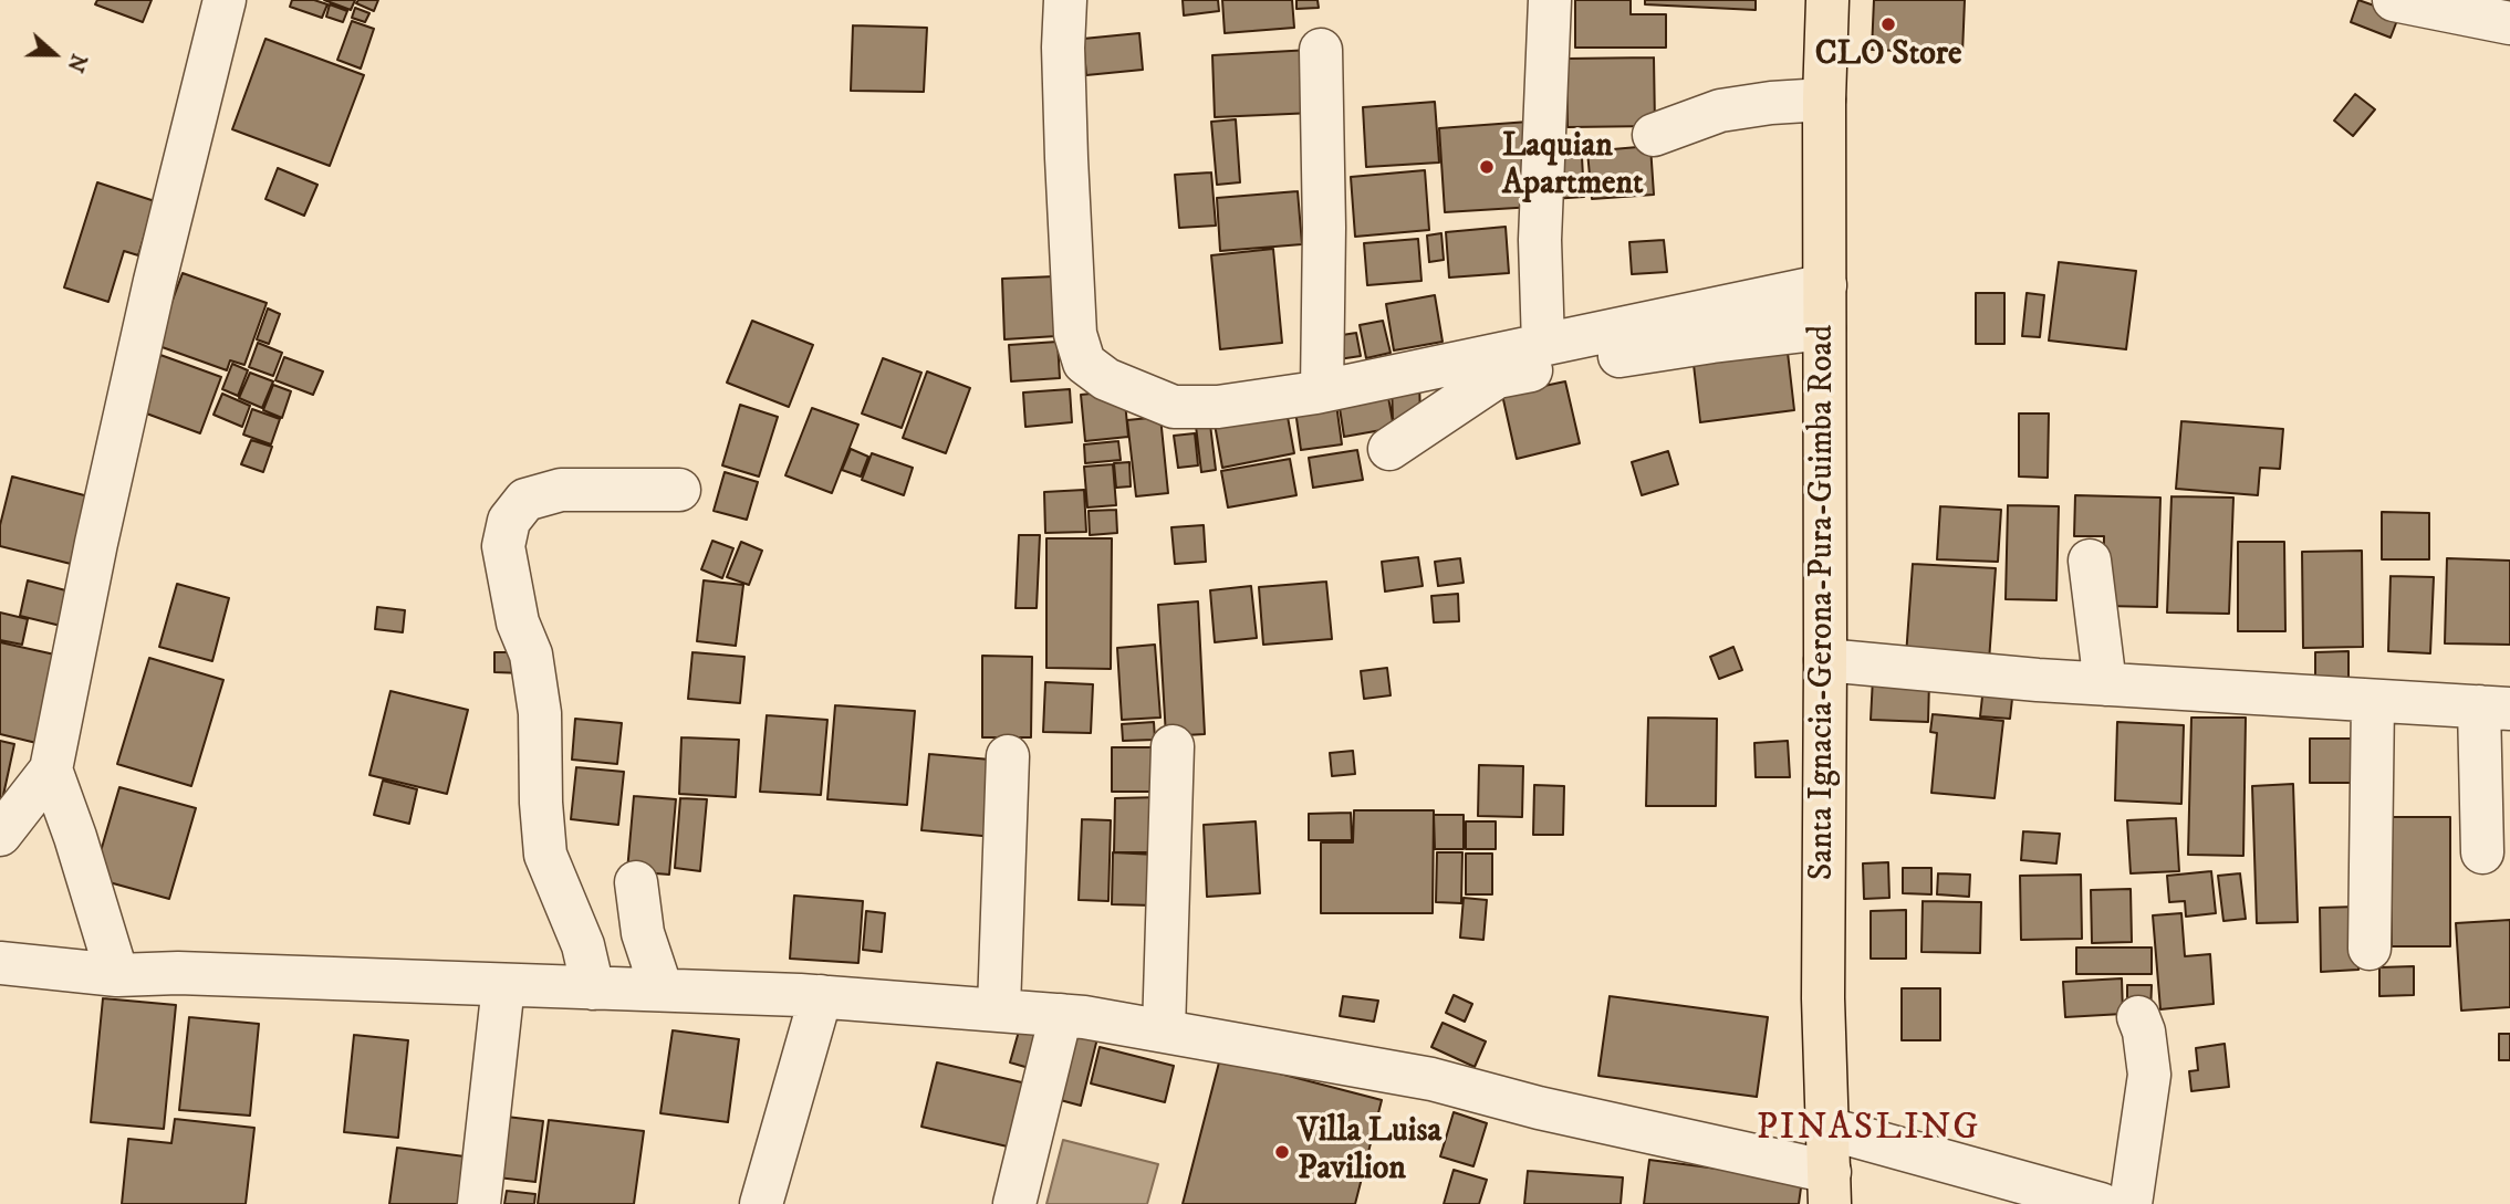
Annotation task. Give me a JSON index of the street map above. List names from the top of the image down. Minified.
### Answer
{"streets":{"main road":["Santa Ignacia-Gerona-Pura-Guimba Road"]},"districts":["PINASLING"],"places":["CLO Store","Laquian Apartment","Villa Luisa Pavilion"],"north":"right"}
